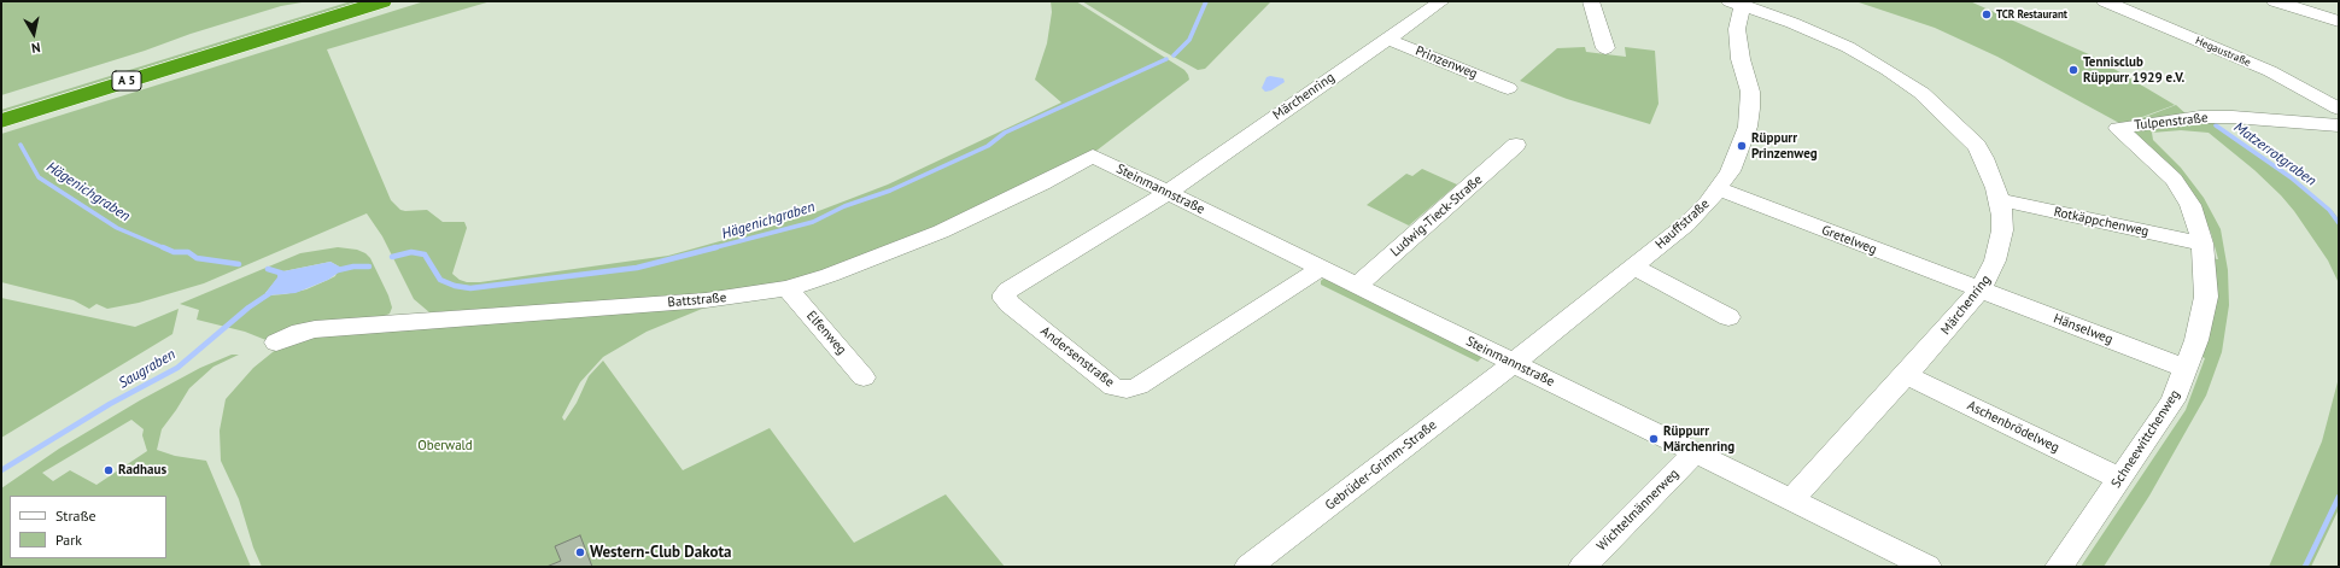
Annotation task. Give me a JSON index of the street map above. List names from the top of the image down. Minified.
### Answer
{"streets":{"highway":["A 5"],"street":["Hegaustraße","Prinzenweg","Märchenring","Tulpenstraße","Steinmannstraße","Ludwig-Tieck-Straße","Rotkäppchenweg","Hauffstraße","Gretelweg","Battstraße","Hänselweg","Elfenweg","Andersenstraße","Aschenbrödelweg","Schneewittchenweg","Gebrüder-Grimm-Straße","Wichtelmännerweg"]},"crossings":[["Prinzenweg","Märchenring"],["Märchenring","Steinmannstraße"],["Märchenring","Rotkäppchenweg"],["Märchenring","Hauffstraße"],["Märchenring","Gretelweg"],["Märchenring","Hänselweg"],["Märchenring","Andersenstraße"],["Märchenring","Aschenbrödelweg"],["Tulpenstraße","Schneewittchenweg"],["Steinmannstraße","Ludwig-Tieck-Straße"],["Steinmannstraße","Hauffstraße"],["Steinmannstraße","Battstraße"],["Steinmannstraße","Andersenstraße"],["Steinmannstraße","Gebrüder-Grimm-Straße"],["Steinmannstraße","Wichtelmännerweg"],["Rotkäppchenweg","Schneewittchenweg"],["Hauffstraße","Gretelweg"],["Hauffstraße","Gebrüder-Grimm-Straße"],["Gretelweg","Hänselweg"],["Battstraße","Elfenweg"],["Hänselweg","Schneewittchenweg"],["Aschenbrödelweg","Schneewittchenweg"]],"water":["Matzerrotgraben","Hägenichgraben","Saugraben"],"parks":["Oberwald"],"places":["TCR Restaurant","Tennisclub Rüppurr 1929 e.V.","Rüppurr Prinzenweg","Rüppurr Märchenring","Radhaus","Western-Club Dakota"],"legend":["Straße","Park"],"north":"bottom"}
